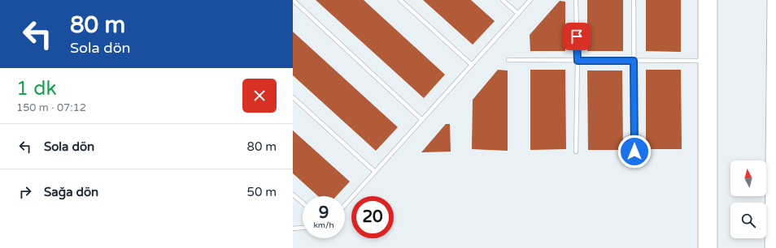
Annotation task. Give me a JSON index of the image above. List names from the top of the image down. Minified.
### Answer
{"north":"top","page":{"turn":["80 m","Sola dön"],"heading":["1 dk","150 m · 07:12"],"list":[{"name":"Sola dön","value":"80 m"},{"name":"Sağa dön","value":"50 m"}],"speed":"9 km/h","limit":"20"}}
